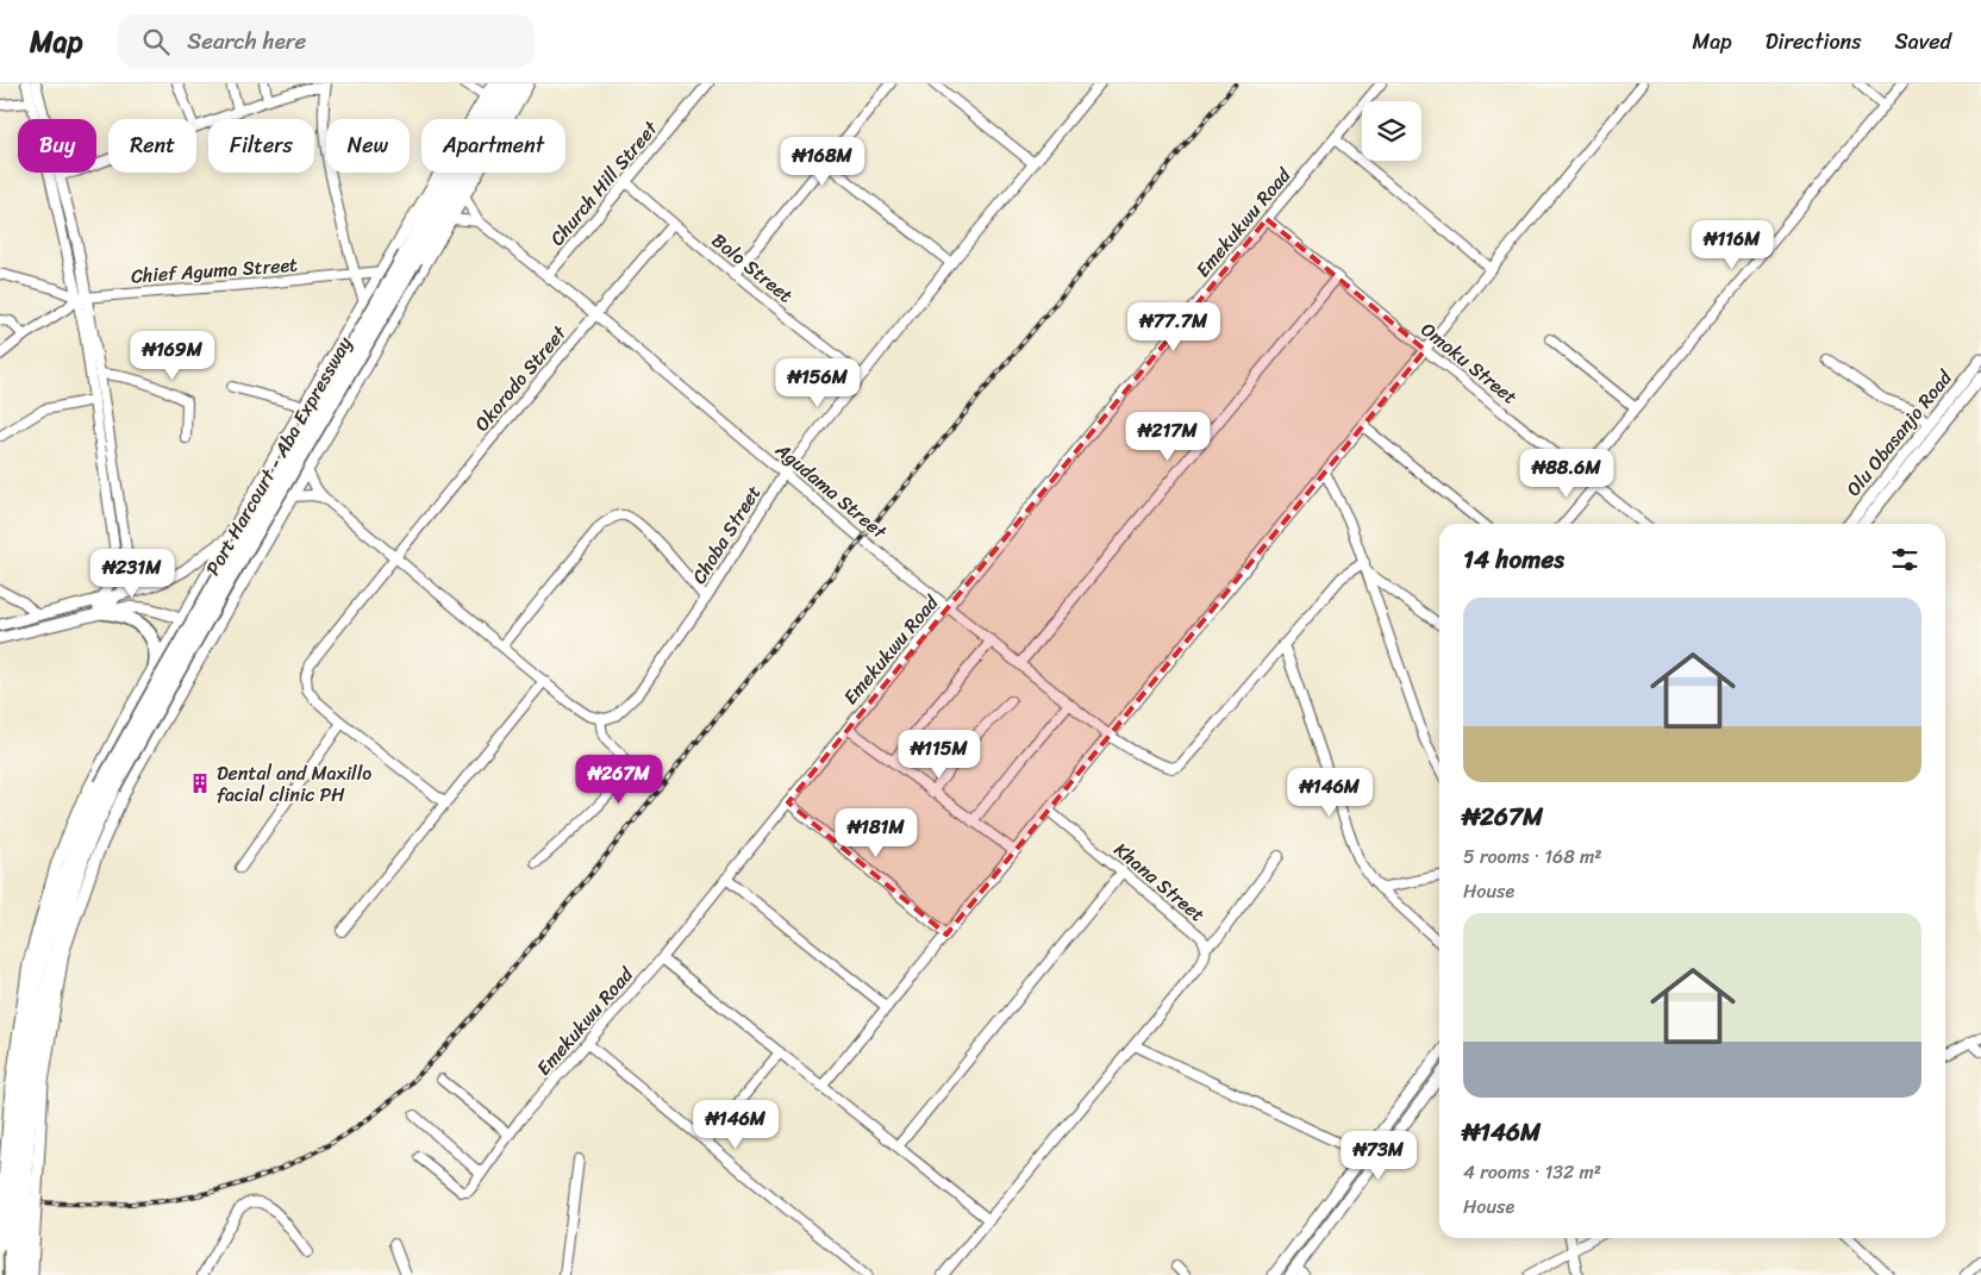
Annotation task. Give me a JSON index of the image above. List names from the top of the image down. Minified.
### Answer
{"streets":{"highway":["Port Harcourt - Aba Expressway"],"main road":["Olu Obasanjo Road"],"street":["Church Hill Street","Emekukwu Road","Bolo Street","Chief Aguma Street","Omoku Street","Okorodo Street","Agudama Street","Choba Street","Khana Street"]},"crossings":[["Church Hill Street","Bolo Street"],["Church Hill Street","Agudama Street"],["Emekukwu Road","Omoku Street"],["Emekukwu Road","Agudama Street"],["Bolo Street","Okorodo Street"],["Bolo Street","Choba Street"],["Okorodo Street","Agudama Street"],["Agudama Street","Choba Street"]],"places":{"building":["Dental and Maxillo facial clinic PH"]},"page":{"header":"Map","search":"Search here","nav":["Map","Directions","Saved"],"chip":["Buy","Rent","Filters","New","Apartment"],"price":["₦168M","₦116M","₦77.7M","₦169M","₦156M","₦217M","₦88.6M","₦231M","₦115M","₦267M","₦146M","₦181M","₦146M","₦73M"],"heading":"14 homes","list":[{"name":"₦267M","note":"5 rooms · 168 m² · House"},{"name":"₦146M","note":"4 rooms · 132 m² · House"}]}}
